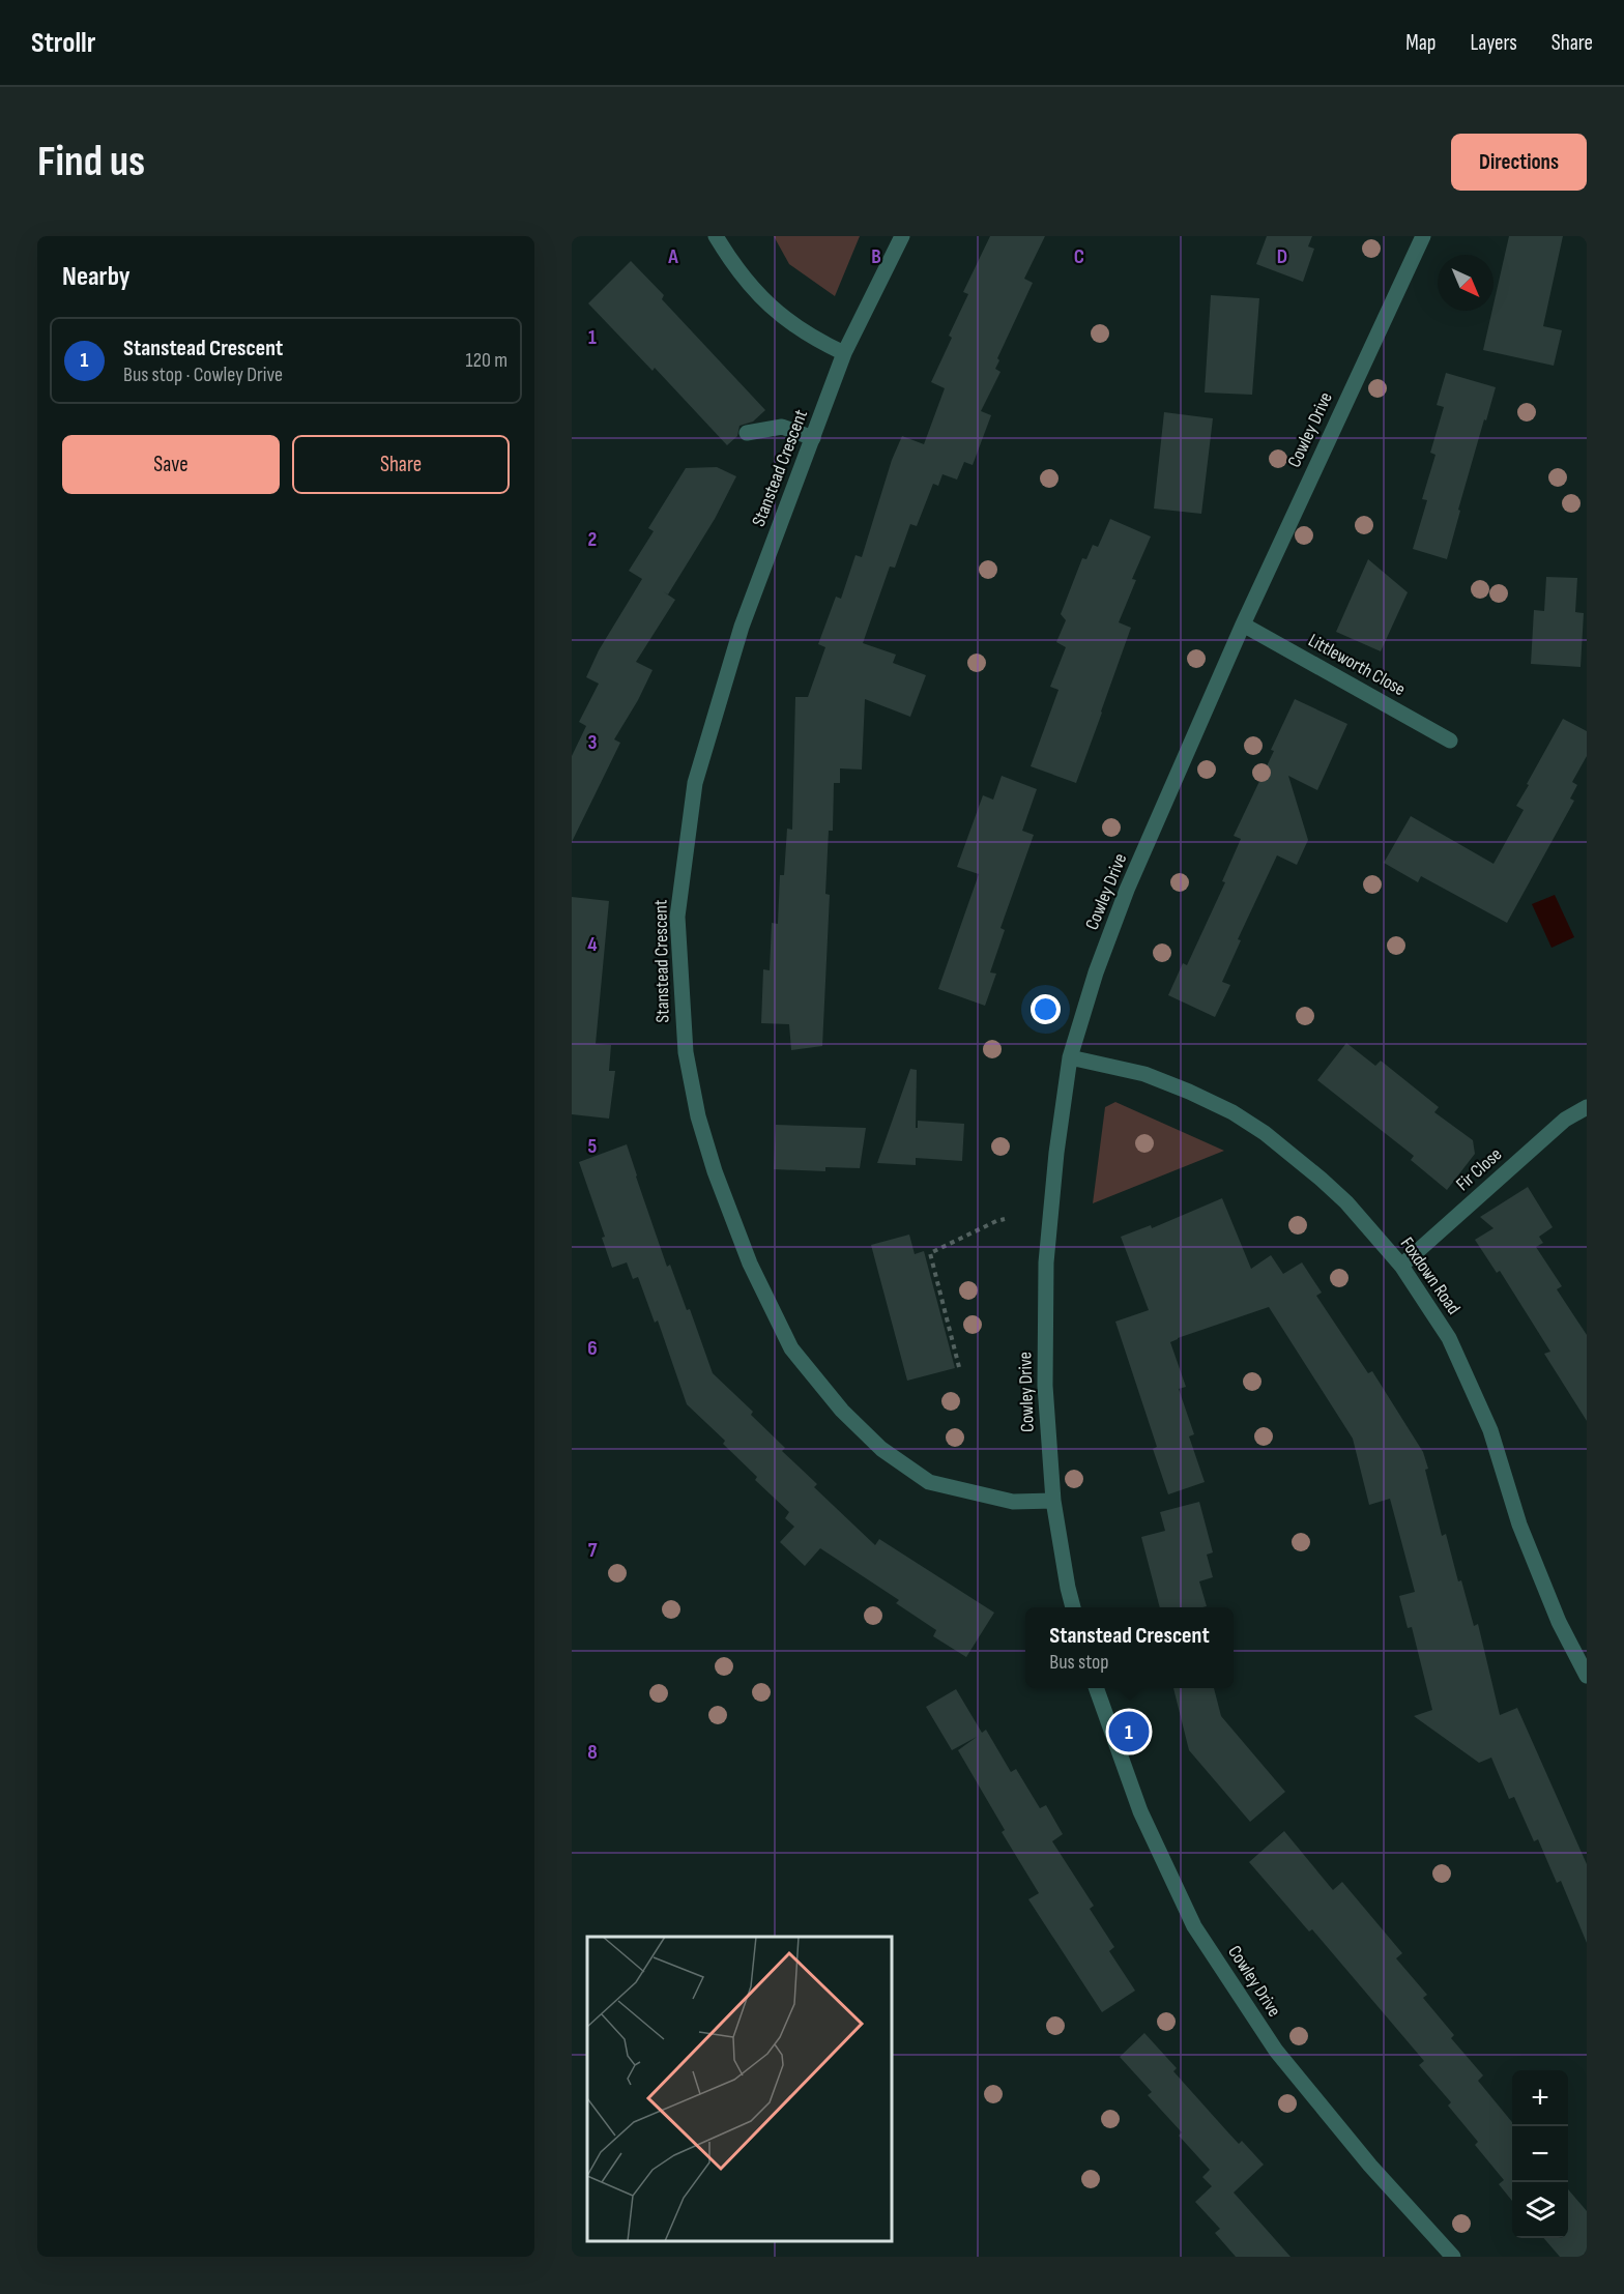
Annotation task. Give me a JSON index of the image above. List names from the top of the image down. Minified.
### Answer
{"streets":{"street":["Cowley Drive","Stanstead Crescent","Littleworth Close","Fir Close","Foxdown Road"]},"crossings":[["Cowley Drive","Stanstead Crescent"],["Cowley Drive","Littleworth Close"],["Cowley Drive","Foxdown Road"],["Fir Close","Foxdown Road"]],"north":"bottom right","page":{"header":"Strollr","nav":["Map","Layers","Share"],"buttons":["Directions",["Save","Share"]],"title":"Find us","heading":"Nearby","list":[{"mark":"1","name":"Stanstead Crescent","note":"Bus stop · Cowley Drive","value":"120 m"}],"popup":["Stanstead Crescent","Bus stop"],"pins":"1","map_buttons":["+","−"]},"grid":{"columns":["A","B","C","D"],"rows":["1","2","3","4","5","6","7","8"]}}
